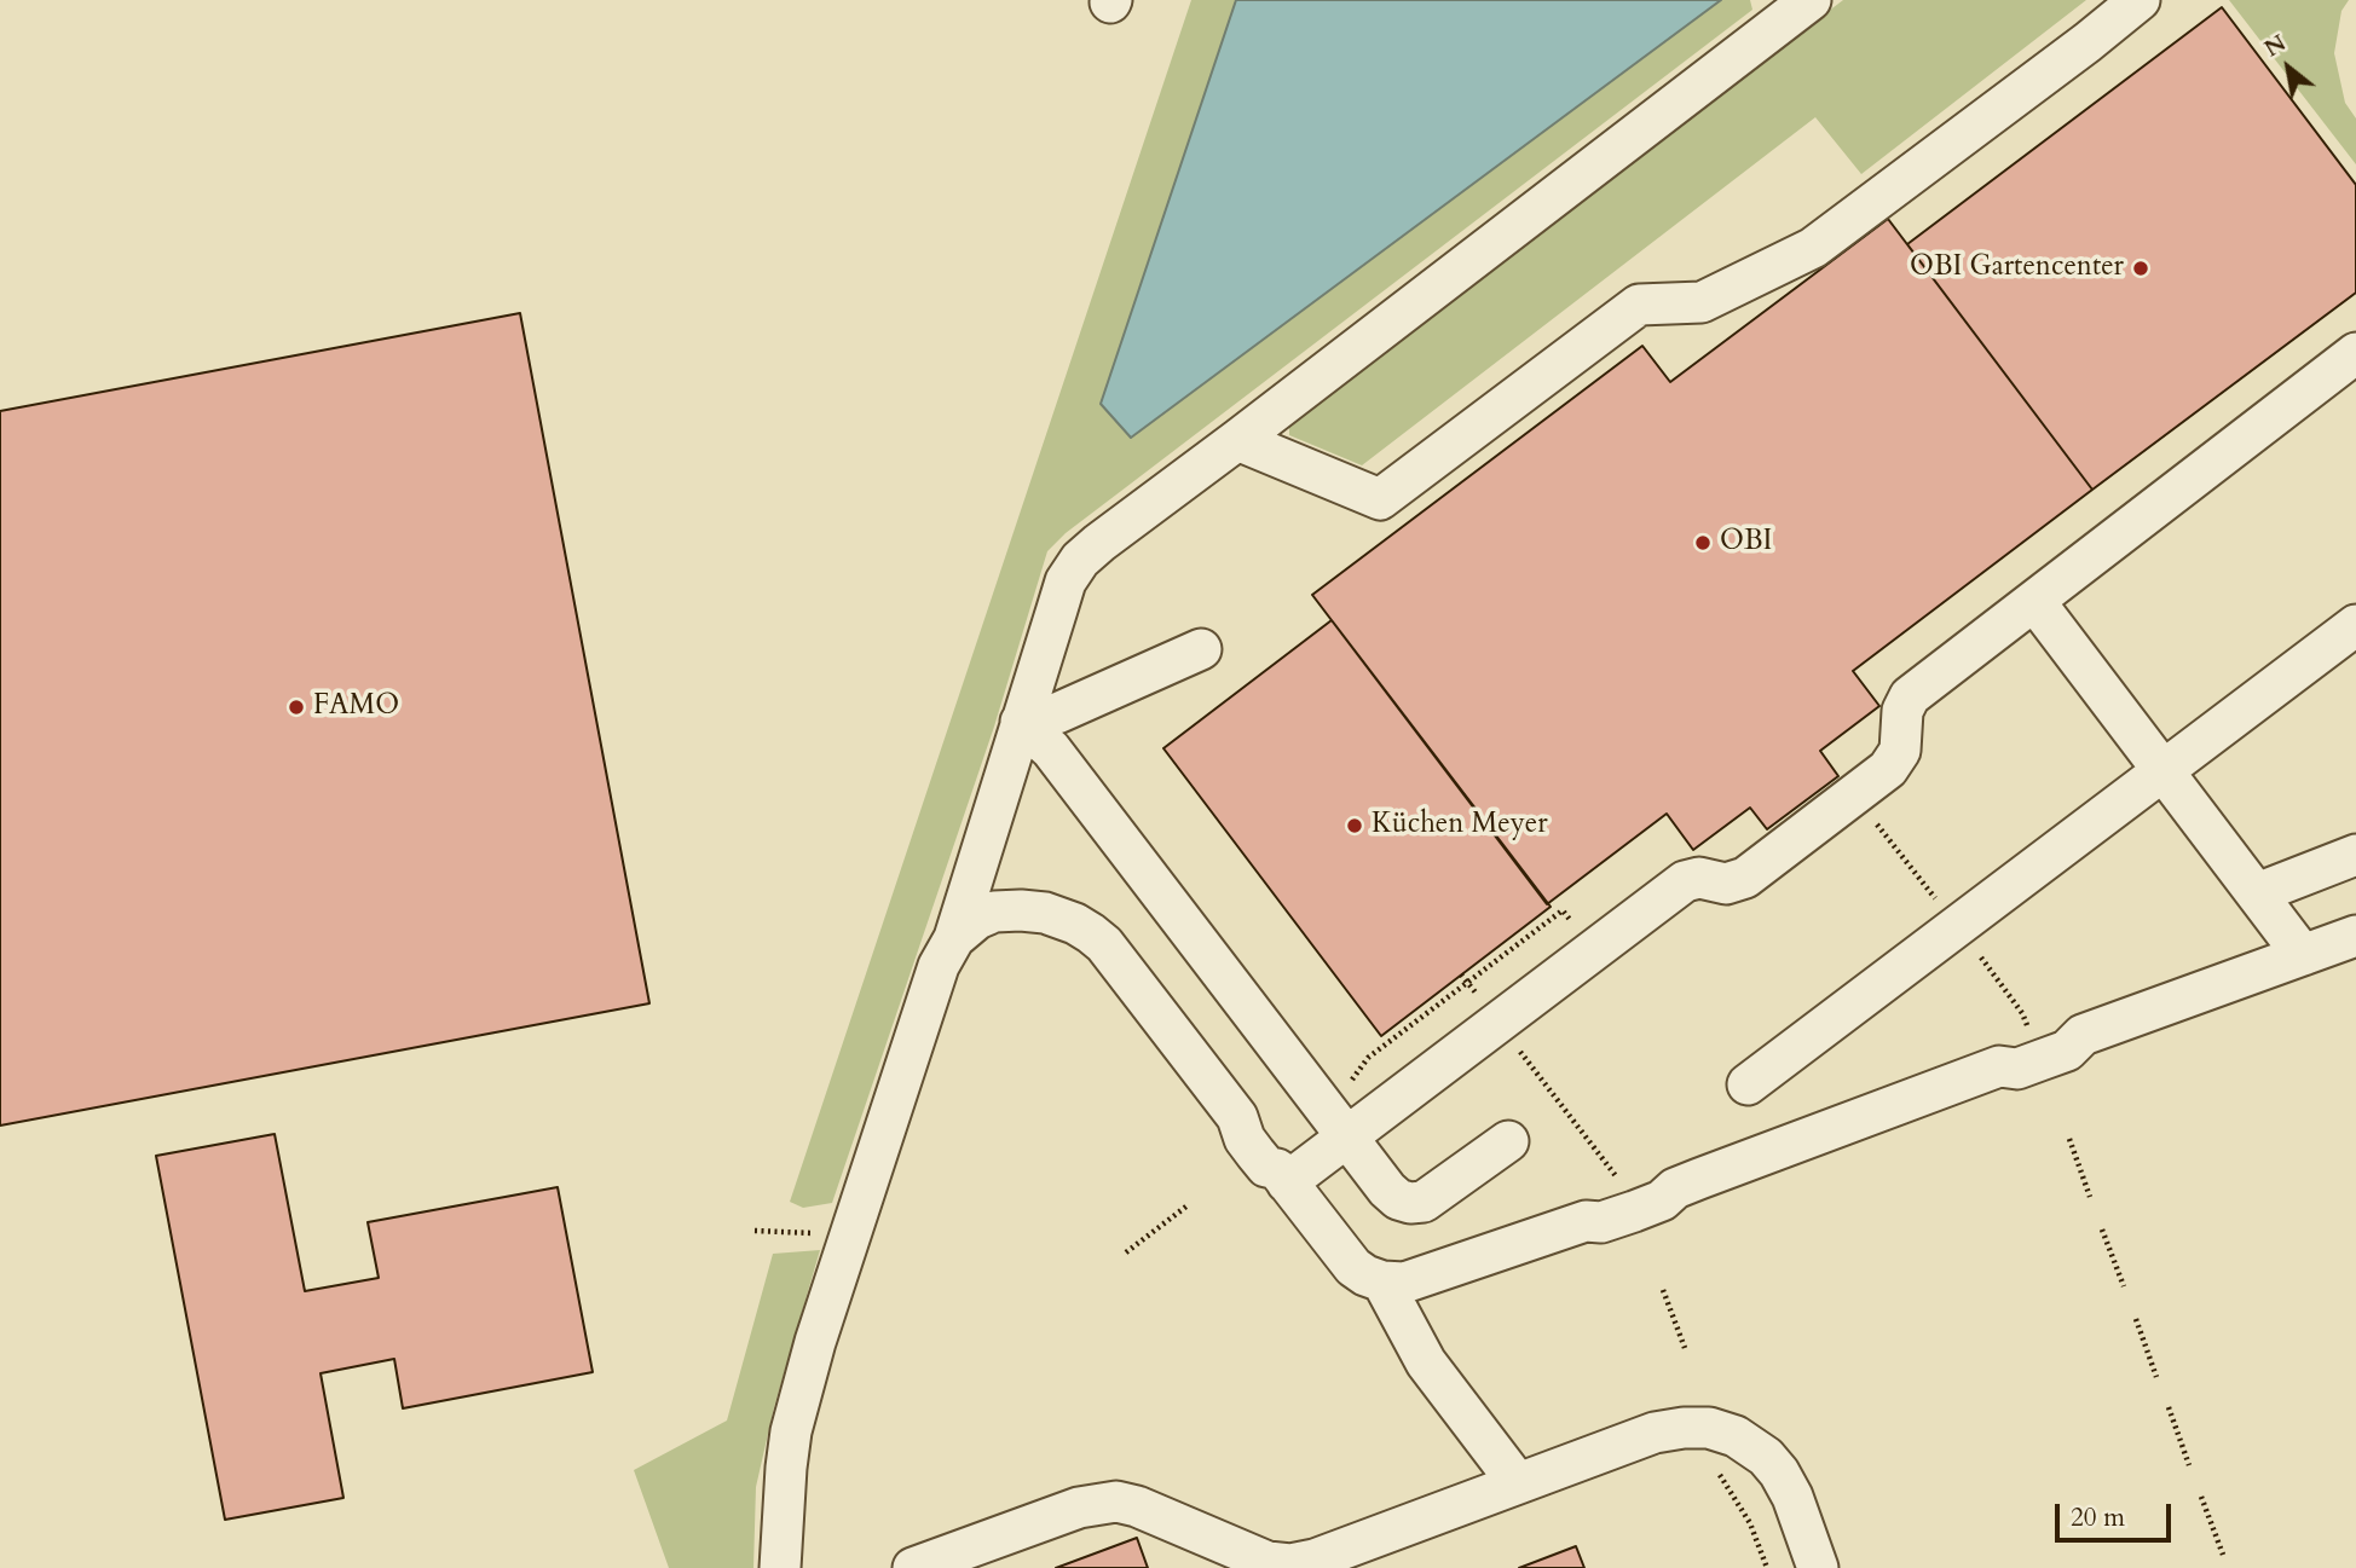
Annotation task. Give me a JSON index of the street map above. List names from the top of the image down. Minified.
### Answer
{"places":["OBI Gartencenter","OBI","FAMO","Küchen Meyer"],"scale_bar":"20 m","north":"top left"}
